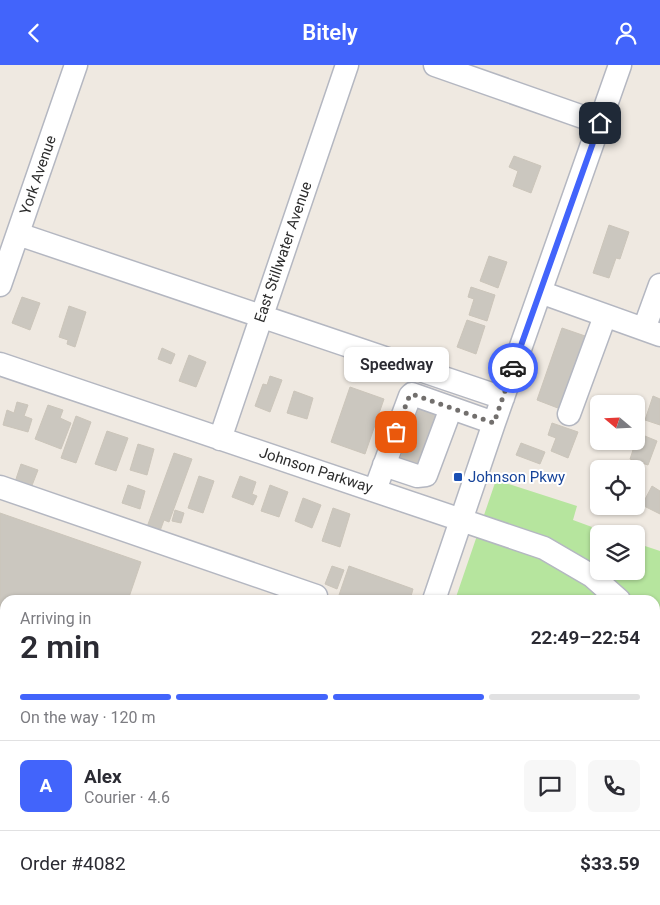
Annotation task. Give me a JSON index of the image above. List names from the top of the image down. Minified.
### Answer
{"streets":{"street":["York Avenue","East Stillwater Avenue","Johnson Parkway"]},"crossings":[["East Stillwater Avenue","Johnson Parkway"]],"places":{"other":["Speedway"],"transit":["Johnson Pkwy"]},"north":"left","page":{"header":"Bitely","bubble":"Speedway","heading":["2 min","Arriving in","22:49–22:54"],"panel":["Alex","Courier · 4.6","Order #4082","$33.59"],"bar":"On the way · 120 m","round":"A"}}
